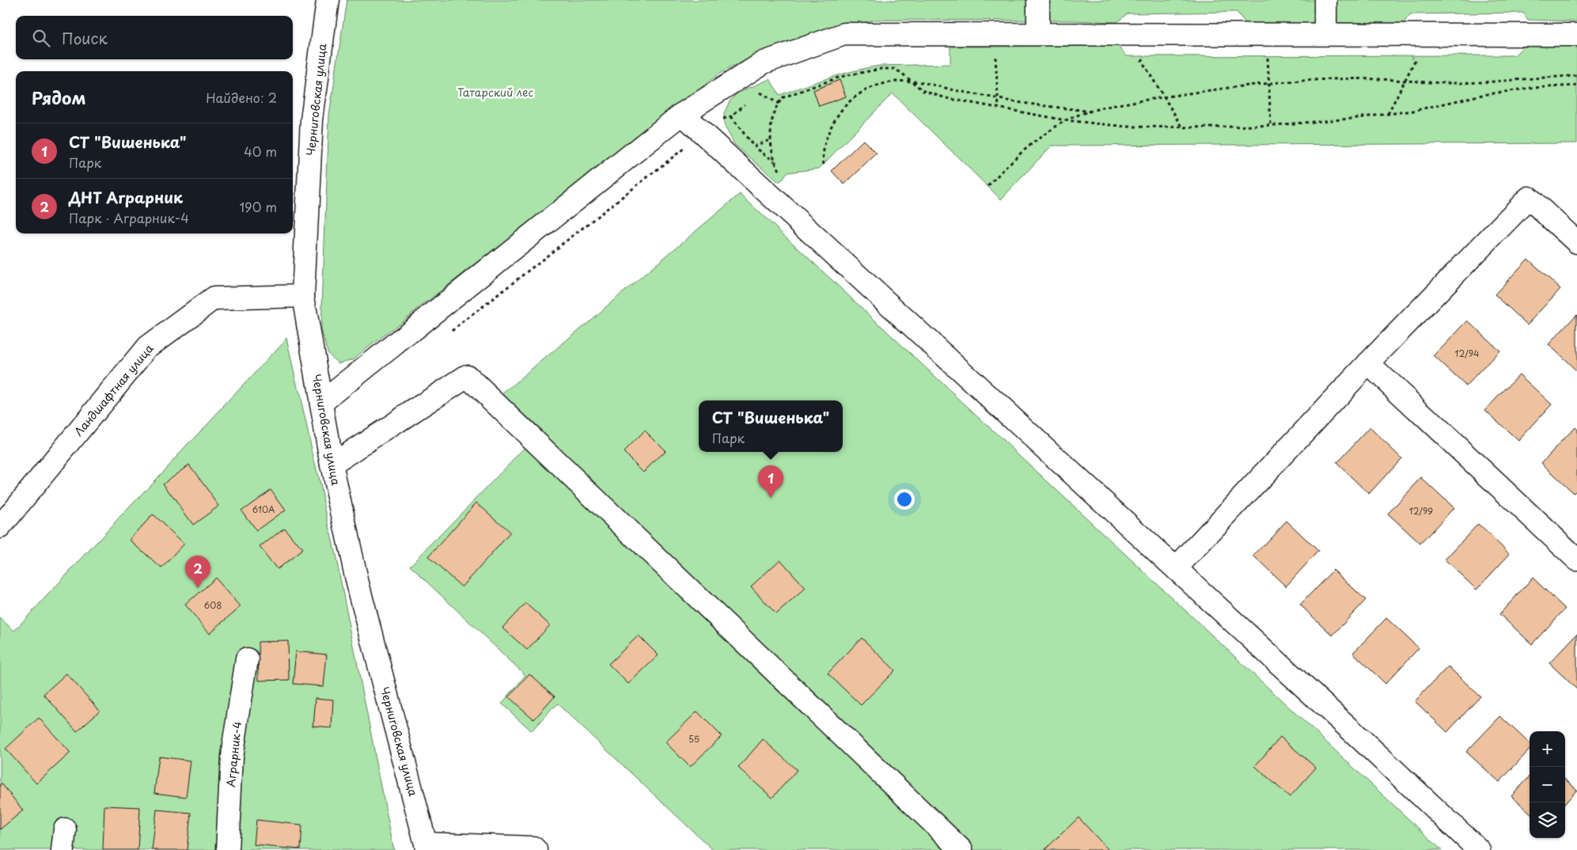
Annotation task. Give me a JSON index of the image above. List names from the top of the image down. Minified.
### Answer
{"streets":{"street":["Черниговская улица","Ландшафтная улица","Аграрник-4"]},"crossings":[["Черниговская улица","Ландшафтная улица"]],"parks":["Татарский лес"],"house_numbers":["12/94","610А","12/99","608","55"],"page":{"search":"Поиск","heading":["Рядом","Найдено: 2"],"list":[{"mark":"1","name":"СТ \"Вишенька\"","note":"Парк","value":"40 m"},{"mark":"2","name":"ДНТ Аграрник","note":"Парк · Аграрник-4","value":"190 m"}],"popup":["СТ \"Вишенька\"","Парк"],"pins":["1","2"],"map_buttons":["+","−"]}}
